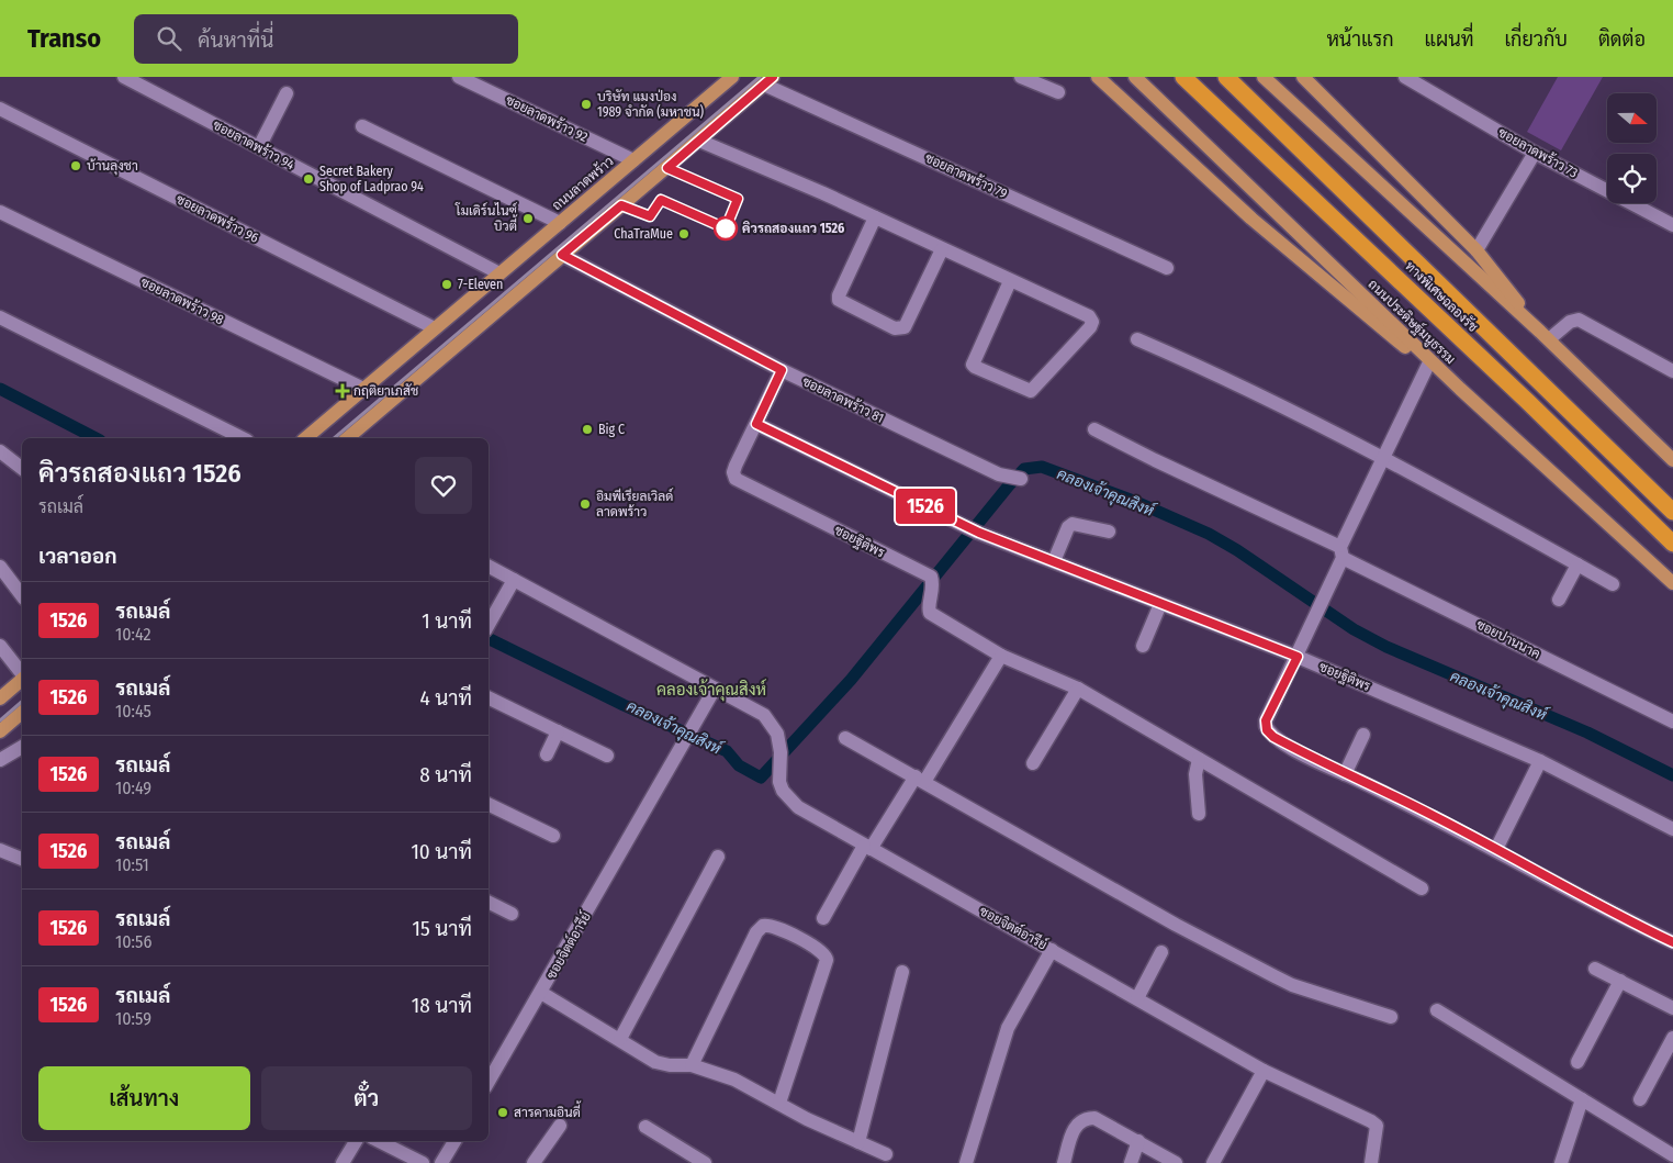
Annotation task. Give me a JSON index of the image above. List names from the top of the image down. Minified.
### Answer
{"streets":{"highway":["ทางพิเศษฉลองรัช"],"main road":["ถนนลาดพร้าว","ถนนประดิษฐ์มนูธรรม"],"street":["ซอยลาดพร้าว 92","ซอยลาดพร้าว 94","ซอยลาดพร้าว 73","ซอยลาดพร้าว 79","ซอยลาดพร้าว 96","ซอยลาดพร้าว 98","ซอยลาดพร้าว 81","ซอยฐิติพร","ซอยปานนาค","ซอยจิตต์อารีย์"]},"crossings":[["ซอยลาดพร้าว 92","ถนนลาดพร้าว"],["ซอยลาดพร้าว 94","ถนนลาดพร้าว"],["ถนนลาดพร้าว","ซอยลาดพร้าว 96"],["ถนนลาดพร้าว","ซอยลาดพร้าว 98"],["ซอยลาดพร้าว 81","ซอยฐิติพร"]],"districts":["คลองเจ้าคุณสิงห์"],"water":["คลองเจ้าคุณสิงห์"],"places":{"other":["บริษัท แมงป่อง 1989 จำกัด (มหาชน)","บ้านลุงชา","Secret Bakery Shop of Ladprao 94","โมเดิร์นไนซ์ บิวตี้","คิวรถสองแถว 1526","ChaTraMue","7-Eleven","Big C","อิมพีเรียลเวิลด์ ลาดพร้าว","สารคามอินดี้"],"health":["กฤติยาเภสัช"]},"lines":["bus line 1526"],"north":"right","page":{"header":"Transo","search":"ค้นหาที่นี่","nav":["หน้าแรก","แผนที่","เกี่ยวกับ","ติดต่อ"],"on_map":"1526","heading":[["คิวรถสองแถว 1526","รถเมล์"],"เวลาออก"],"list":[{"mark":"1526","name":"รถเมล์","note":"10:42","value":"1 นาที"},{"mark":"1526","name":"รถเมล์","note":"10:45","value":"4 นาที"},{"mark":"1526","name":"รถเมล์","note":"10:49","value":"8 นาที"},{"mark":"1526","name":"รถเมล์","note":"10:51","value":"10 นาที"},{"mark":"1526","name":"รถเมล์","note":"10:56","value":"15 นาที"},{"mark":"1526","name":"รถเมล์","note":"10:59","value":"18 นาที"}],"buttons":["เส้นทาง","ตั๋ว"]}}
